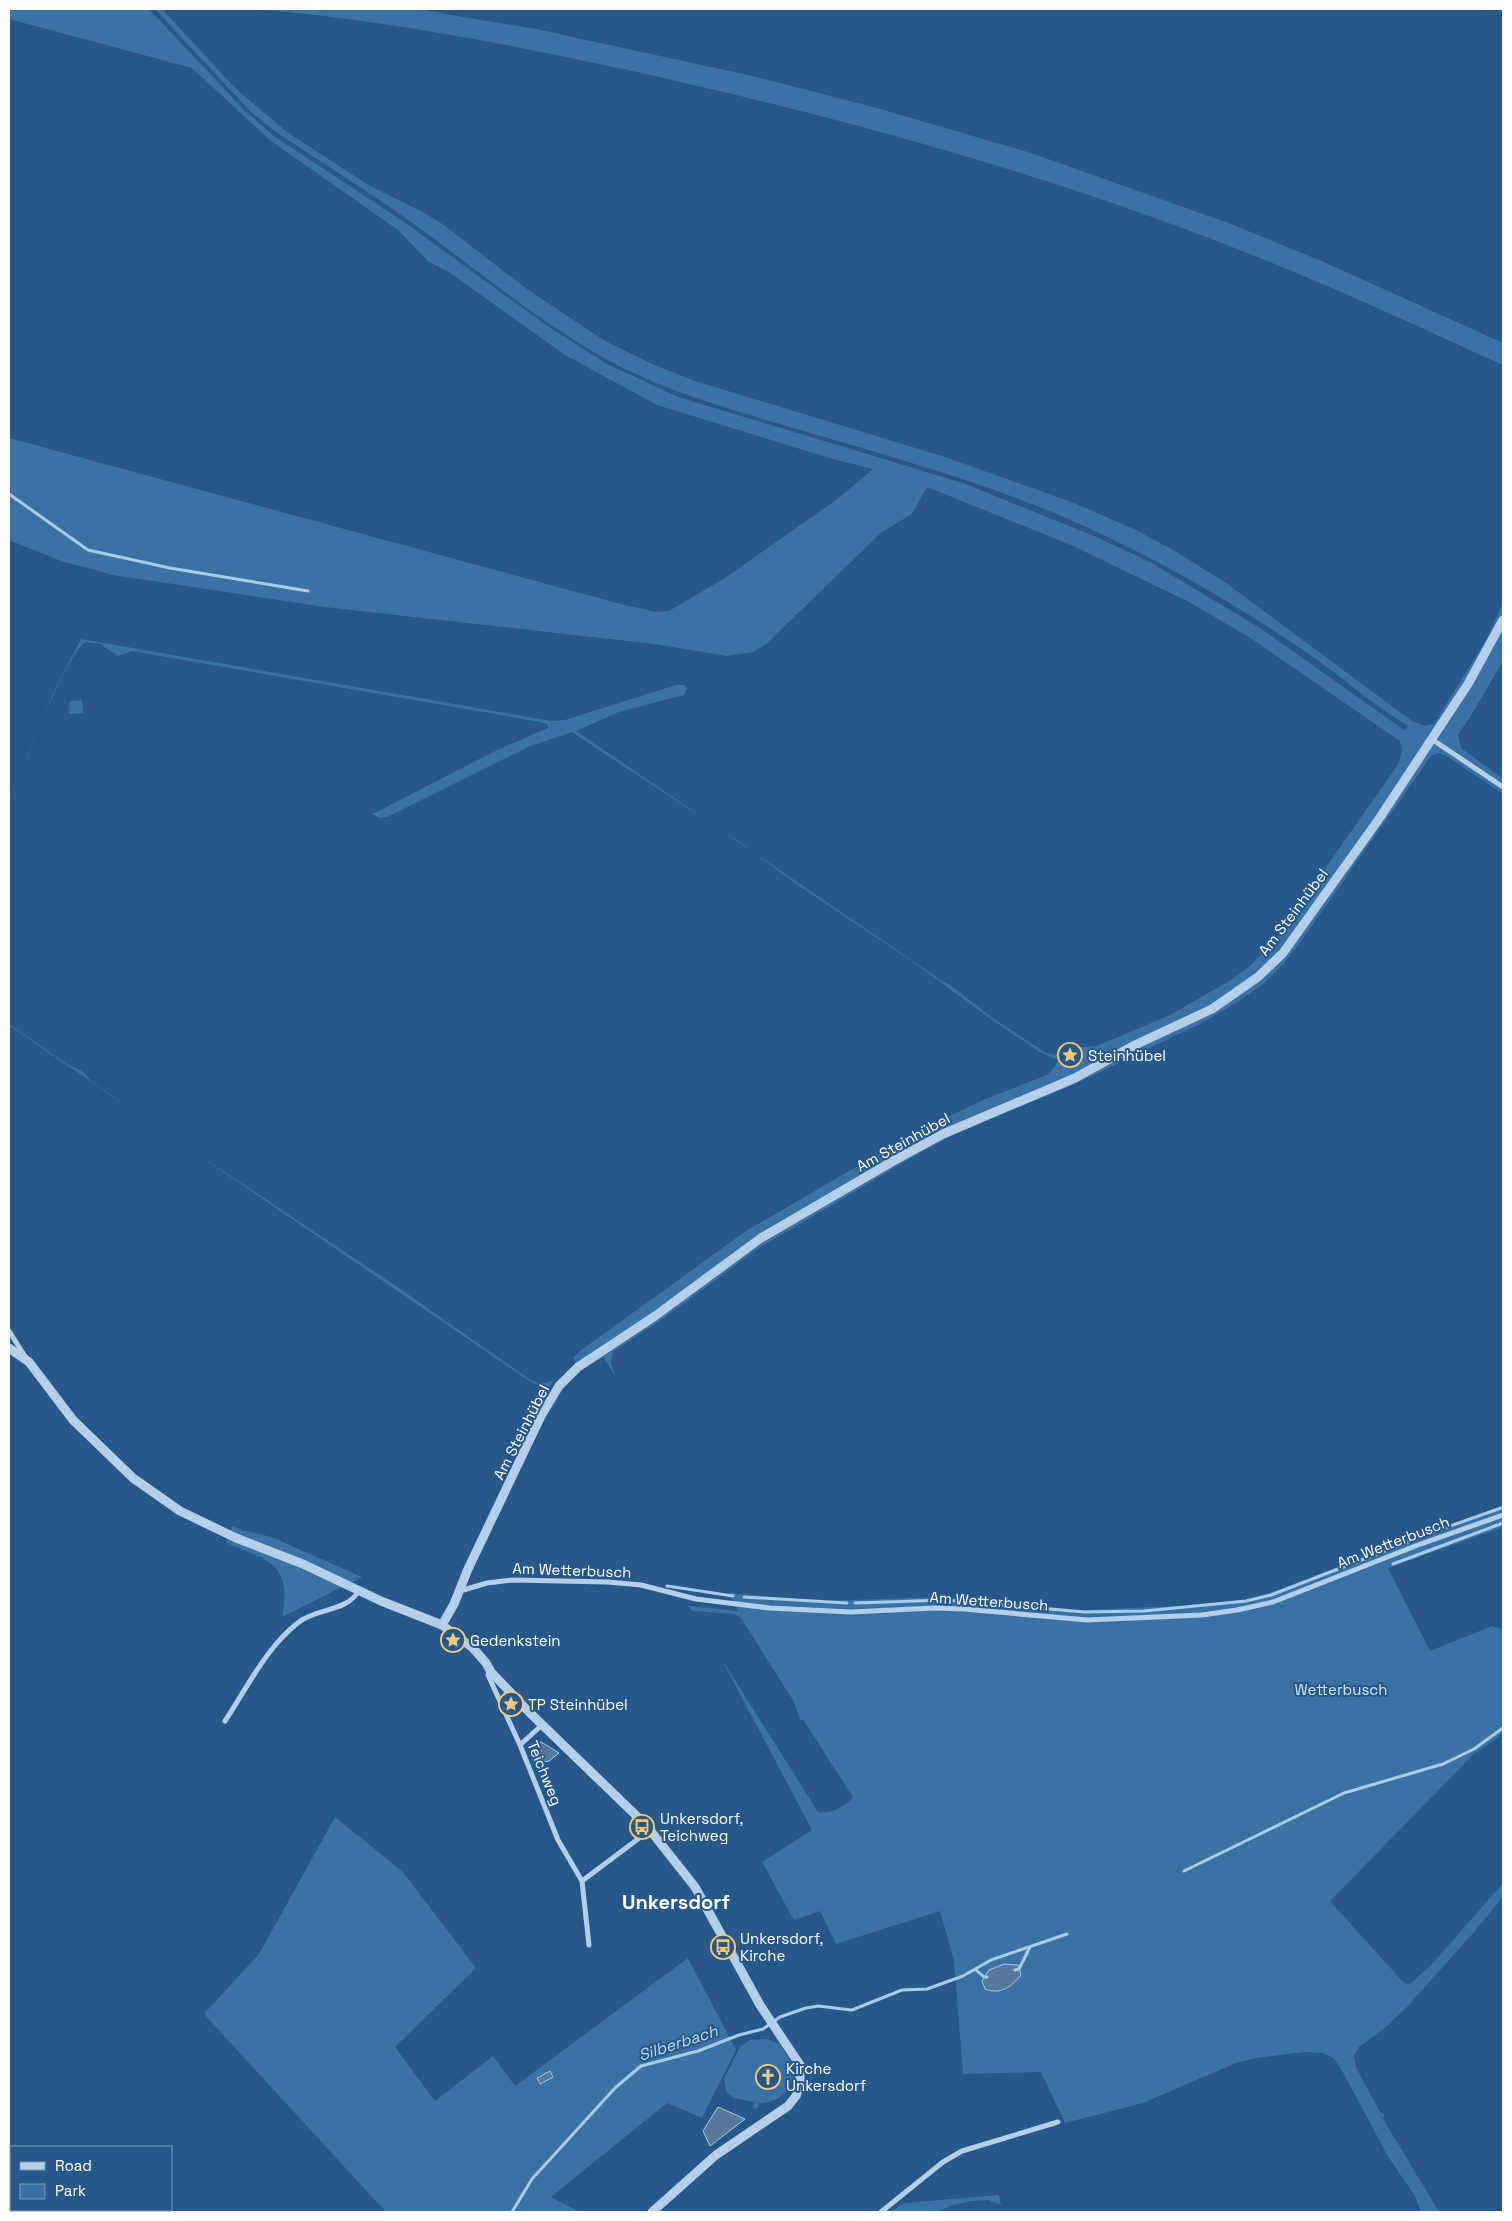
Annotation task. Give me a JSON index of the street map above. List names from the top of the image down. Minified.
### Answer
{"streets":{"street":["Am Steinhübel","Am Wetterbusch","Teichweg"]},"crossings":[["Am Steinhübel","Am Wetterbusch"]],"districts":["Unkersdorf"],"water":["Silberbach"],"parks":["Wetterbusch"],"places":{"place":["Steinhübel","Gedenkstein","TP Steinhübel"],"bus stop":["Unkersdorf, Teichweg","Unkersdorf, Kirche"],"church":["Kirche Unkersdorf"]},"legend":["Road","Park"]}
